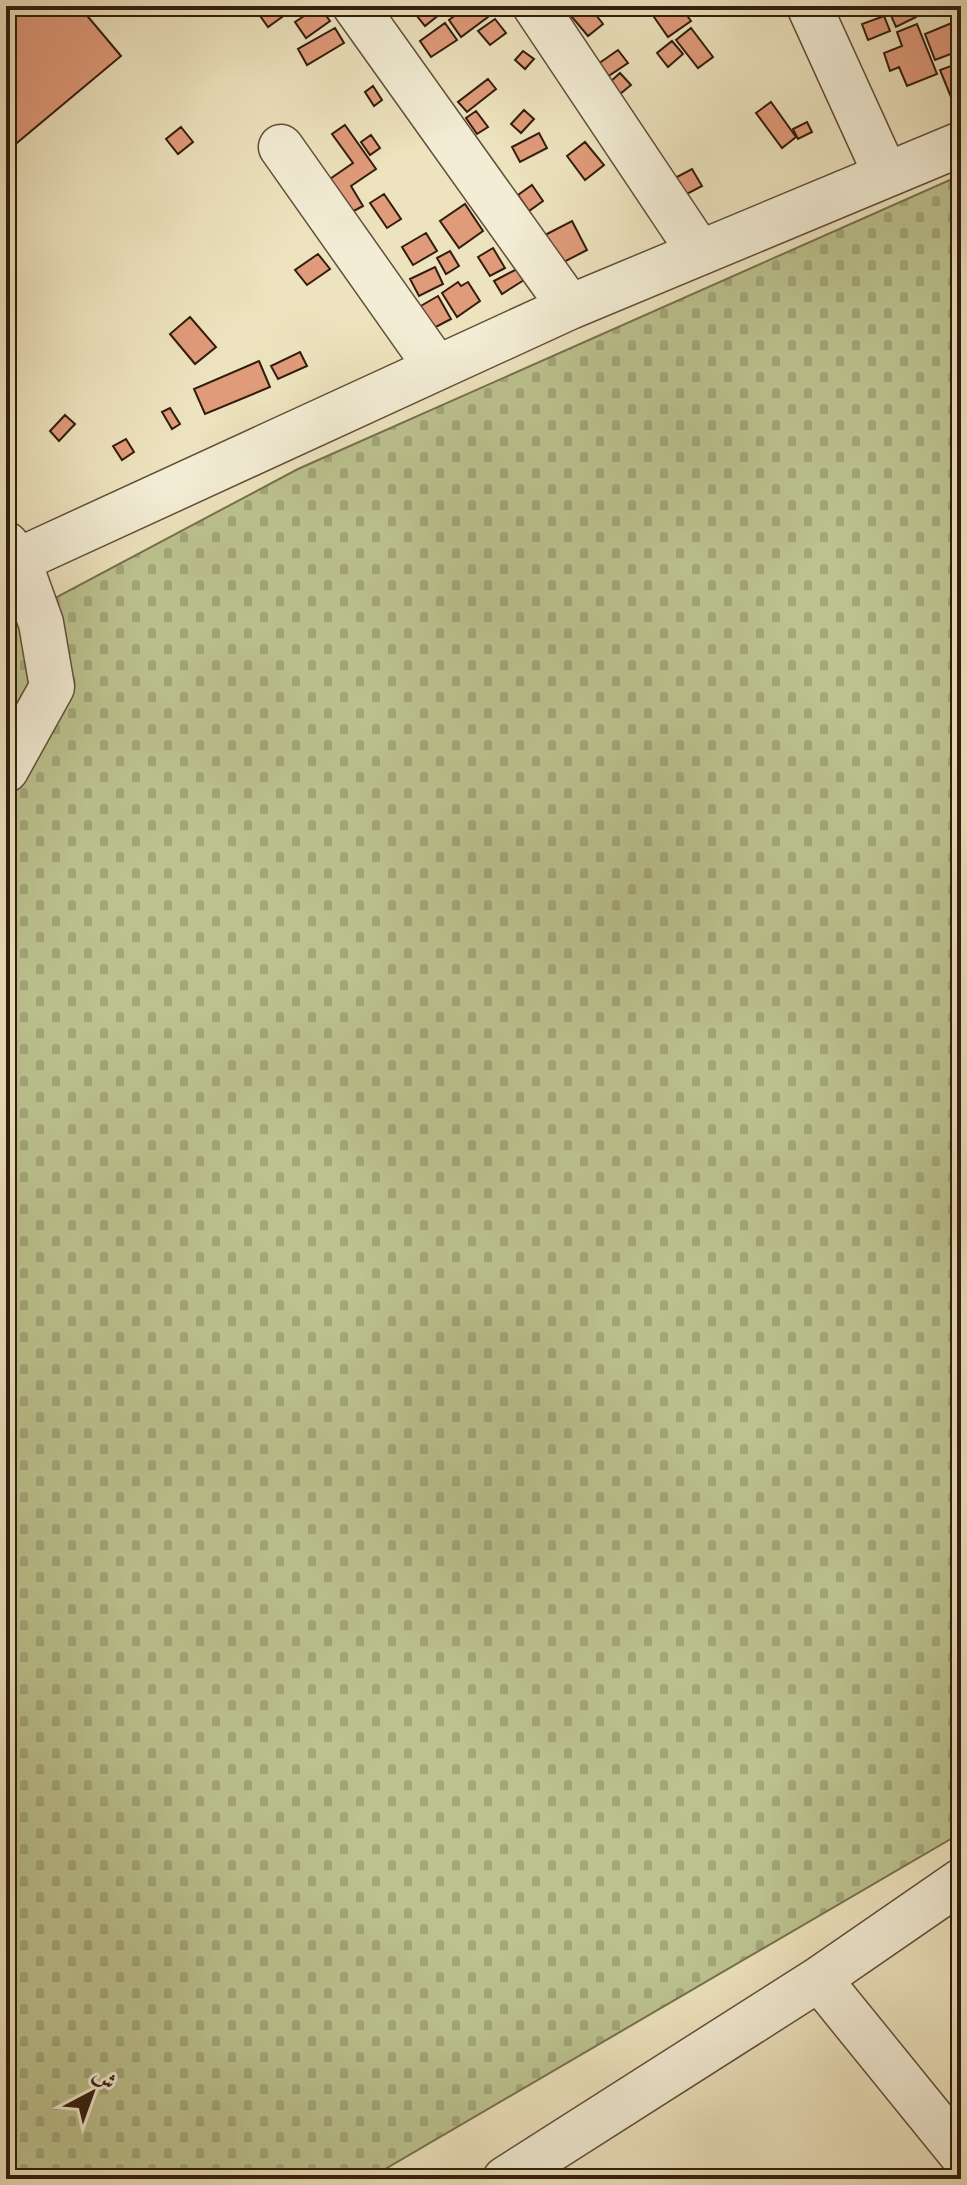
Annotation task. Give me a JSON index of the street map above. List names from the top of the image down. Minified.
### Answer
{"north":"top right"}
